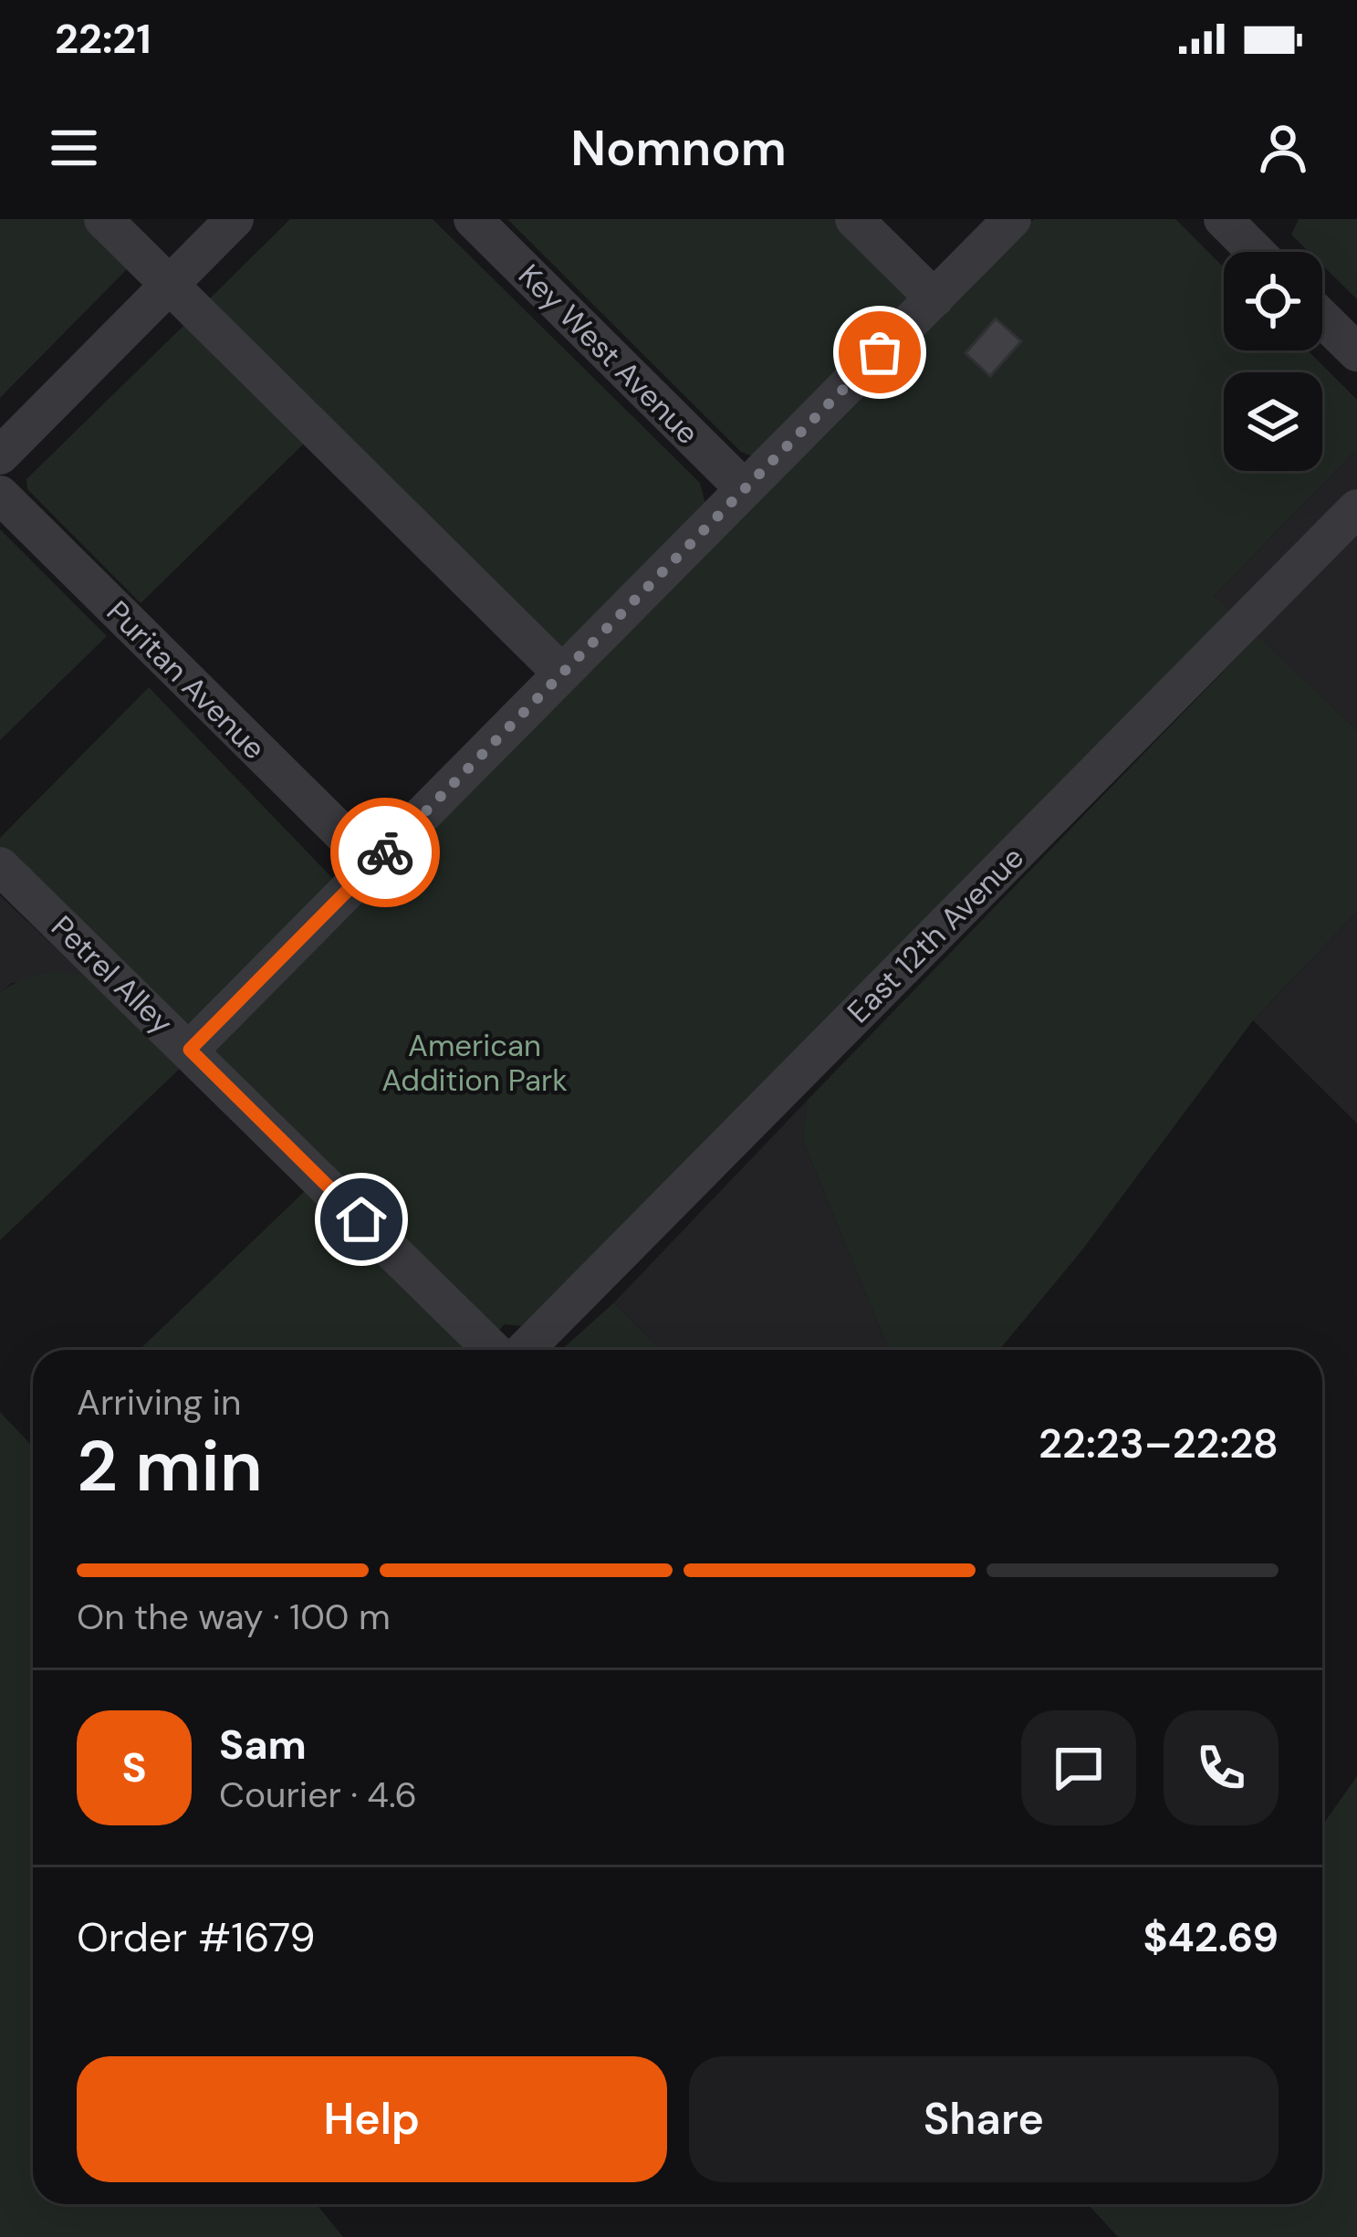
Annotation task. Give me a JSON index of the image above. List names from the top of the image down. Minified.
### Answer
{"streets":{"street":["Key West Avenue","Puritan Avenue","East 12th Avenue","Petrel Alley"]},"parks":["American Addition Park"],"page":{"status":"22:21","header":"Nomnom","heading":["2 min","Arriving in","22:23–22:28"],"panel":["Sam","Courier · 4.6","Order #1679","$42.69"],"bar":"On the way · 100 m","round":"S","buttons":["Help","Share"]}}
